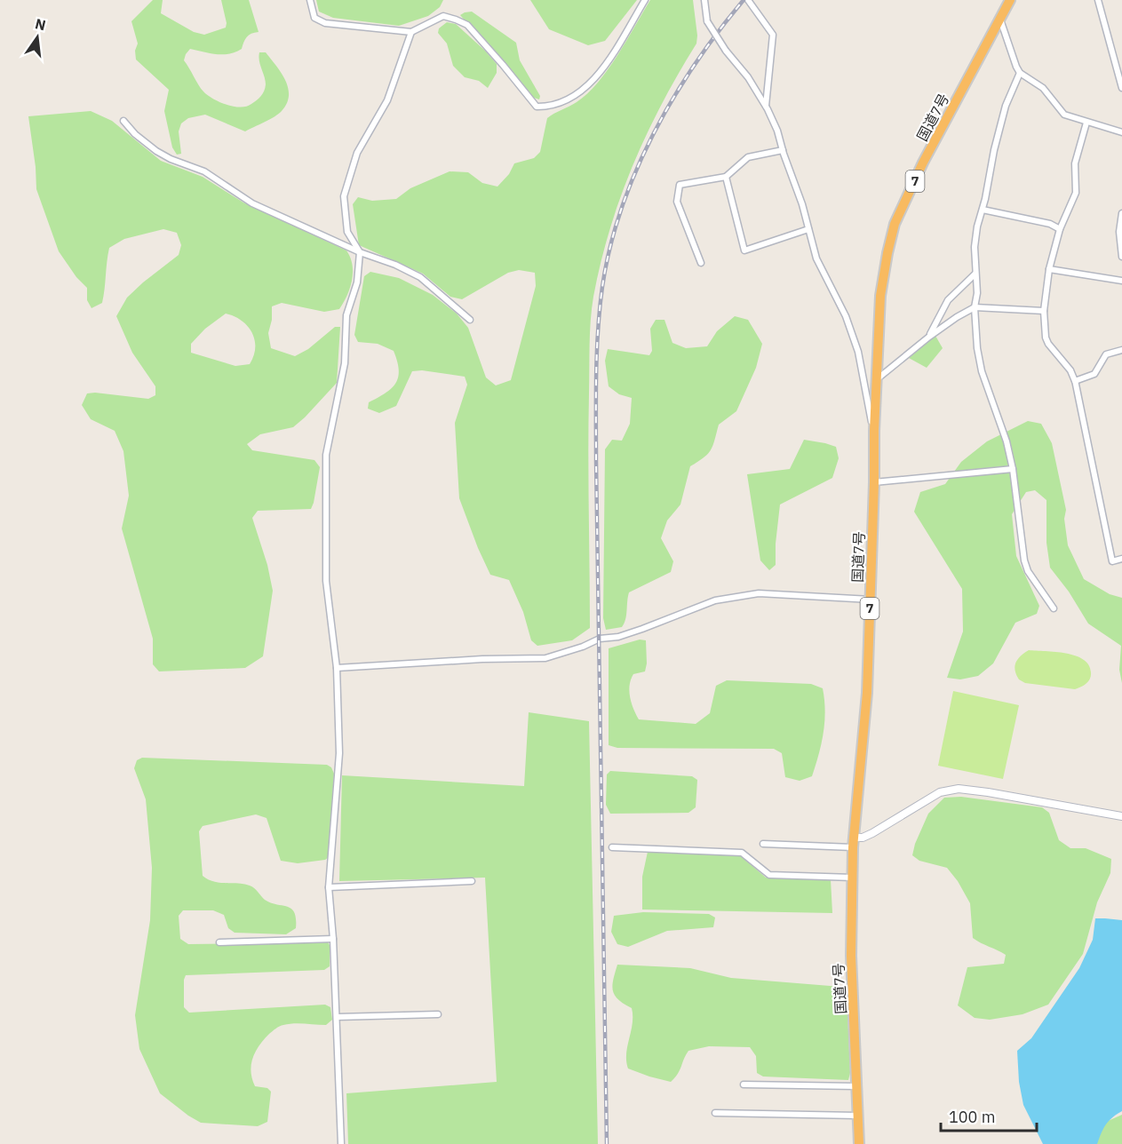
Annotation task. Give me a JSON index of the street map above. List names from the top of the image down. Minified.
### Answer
{"streets":{"highway":["国道7号","7"]},"scale_bar":"100 m","north":"top"}
